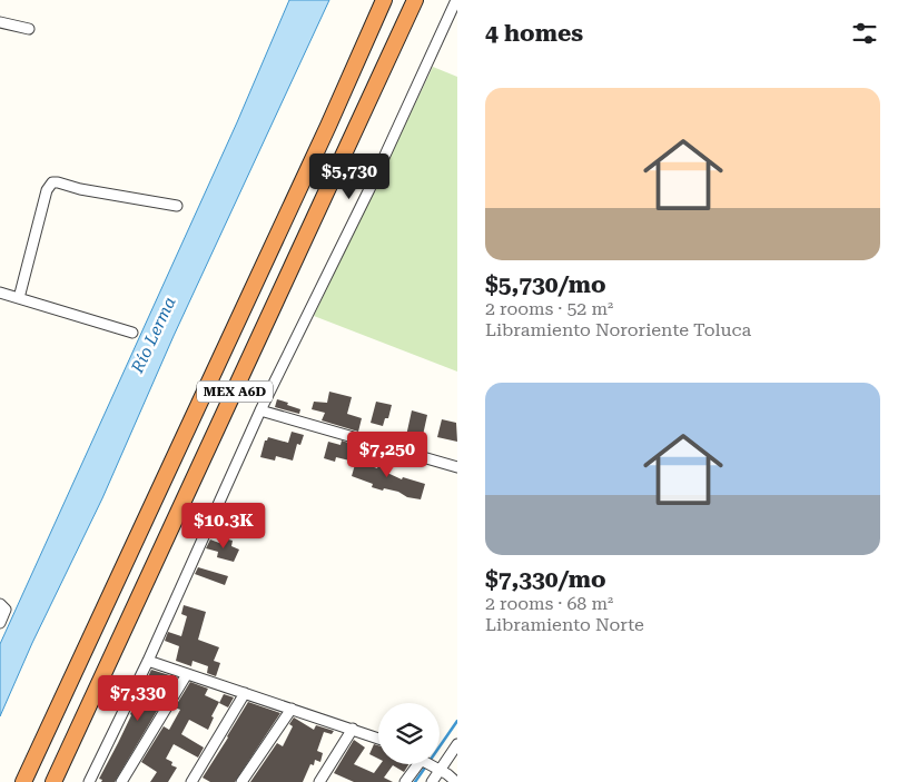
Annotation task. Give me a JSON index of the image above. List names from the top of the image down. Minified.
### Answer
{"streets":{"highway":["MEX A6D"]},"water":["Río Lerma"],"page":{"heading":"4 homes","list":[{"name":"$5,730/mo","note":"2 rooms · 52 m² · Libramiento Nororiente Toluca"},{"name":"$7,330/mo","note":"2 rooms · 68 m² · Libramiento Norte"}],"price":["$5,730","$7,250","$10.3K","$7,330"]}}
